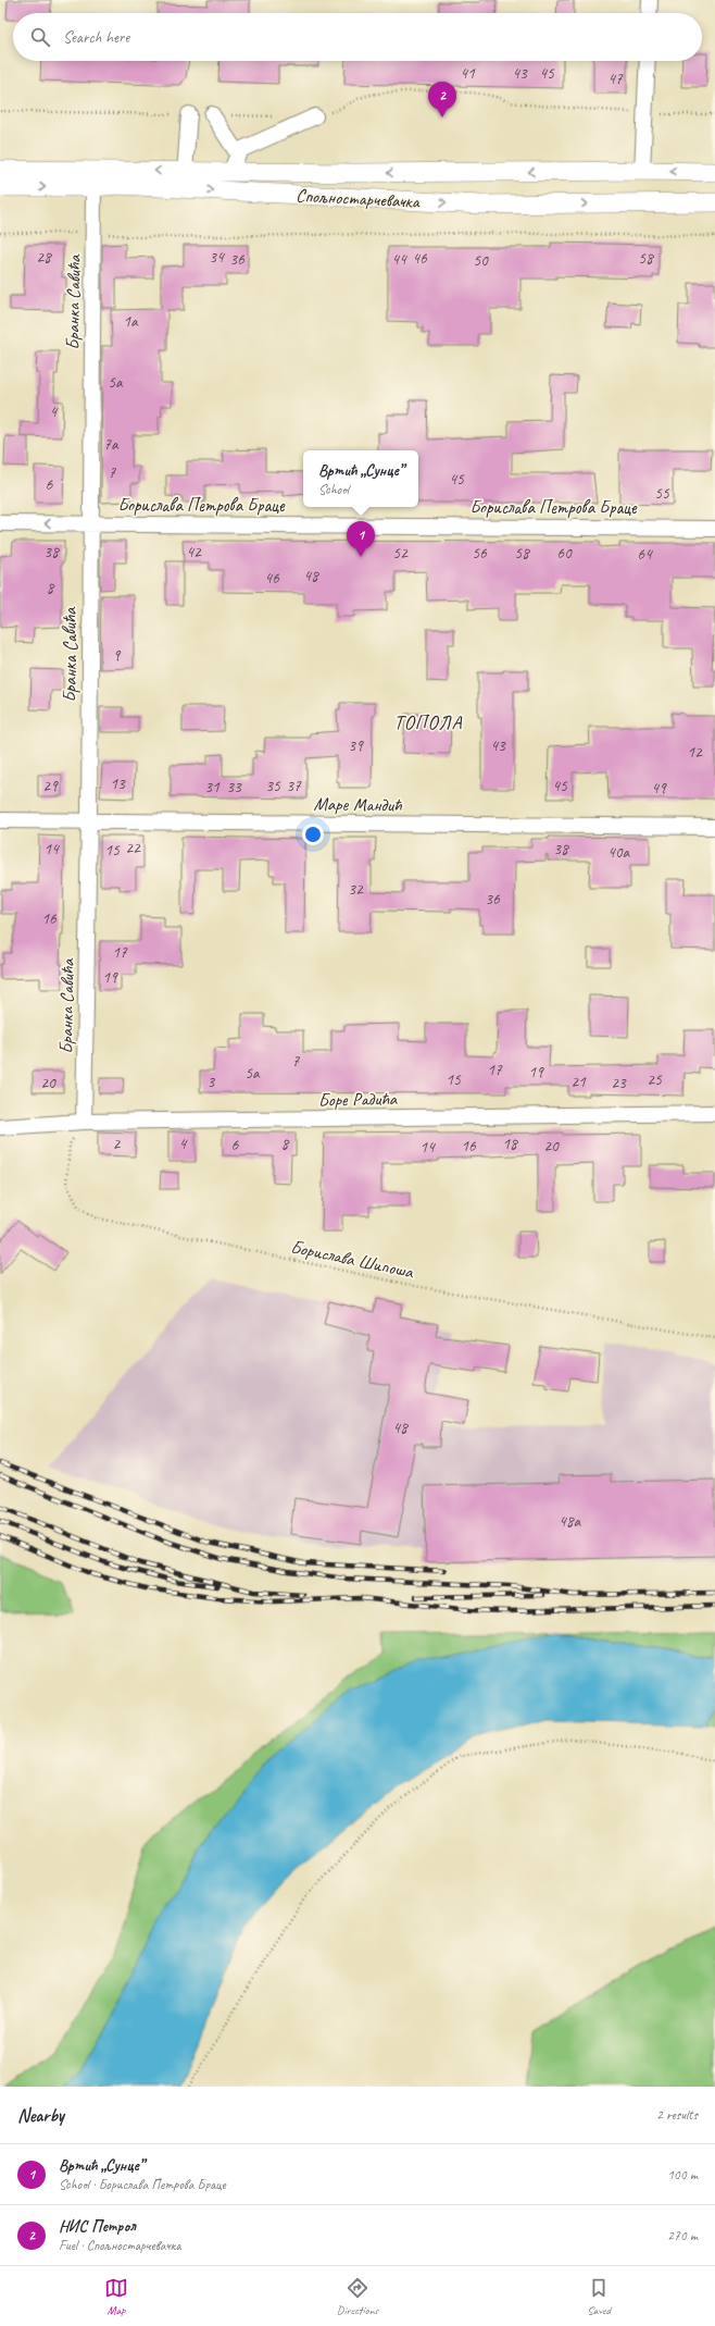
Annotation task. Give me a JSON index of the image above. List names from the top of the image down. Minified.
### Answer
{"streets":{"street":["Спољностарчевачка","Бранка Савића","Борислава Петрова Браце","Маре Мандић","Боре Радића"],"path":["Борислава Шипоша"]},"crossings":[["Спољностарчевачка","Бранка Савића"],["Бранка Савића","Борислава Петрова Браце"],["Бранка Савића","Маре Мандић"],["Бранка Савића","Боре Радића"],["Бранка Савића","Борислава Шипоша"],["Боре Радића","Борислава Шипоша"]],"districts":["ТОПОЛА"],"house_numbers":["41","43","45","47","28","34","46","58","36","44","50","1a","5a","4","7a","7","45","6","55","38","42","52","56","58","60","64","48","46","8","9","39","43","12","13","29","35","37","45","31","33","49","22","14","38","15","40a","32","36","16","17","19","7","17","19","5a","15","25","3","21","20","23","2","4","8","18","6","16","20","14","48","48a"],"page":{"search":"Search here","pins":["2","1"],"popup":["Вртић „Сунце”","School"],"heading":["Nearby","2 results"],"list":[{"mark":"1","name":"Вртић „Сунце”","note":"School · Борислава Петрова Браце","value":"100 m"},{"mark":"2","name":"НИС Петрол","note":"Fuel · Спољностарчевачка","value":"270 m"}],"nav":["Map","Directions","Saved"]}}
